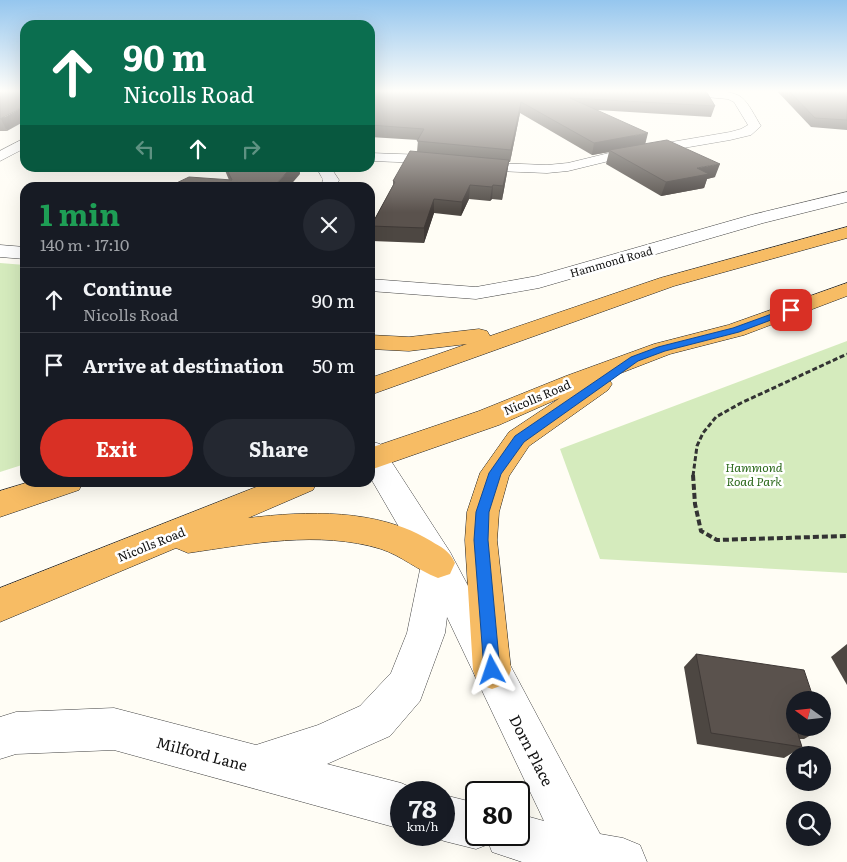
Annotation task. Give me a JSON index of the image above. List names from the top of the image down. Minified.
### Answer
{"streets":{"highway":["Nicolls Road"],"street":["Hammond Road","Dorn Place","Milford Lane"]},"parks":["Hammond Road Park"],"north":"left","page":{"turn":["90 m","Nicolls Road"],"heading":["1 min","140 m · 17:10"],"list":[{"name":"Continue","note":"Nicolls Road","value":"90 m"},{"name":"Arrive at destination","value":"50 m"}],"buttons":["Exit","Share"],"speed":"78 km/h","limit":"80"}}
